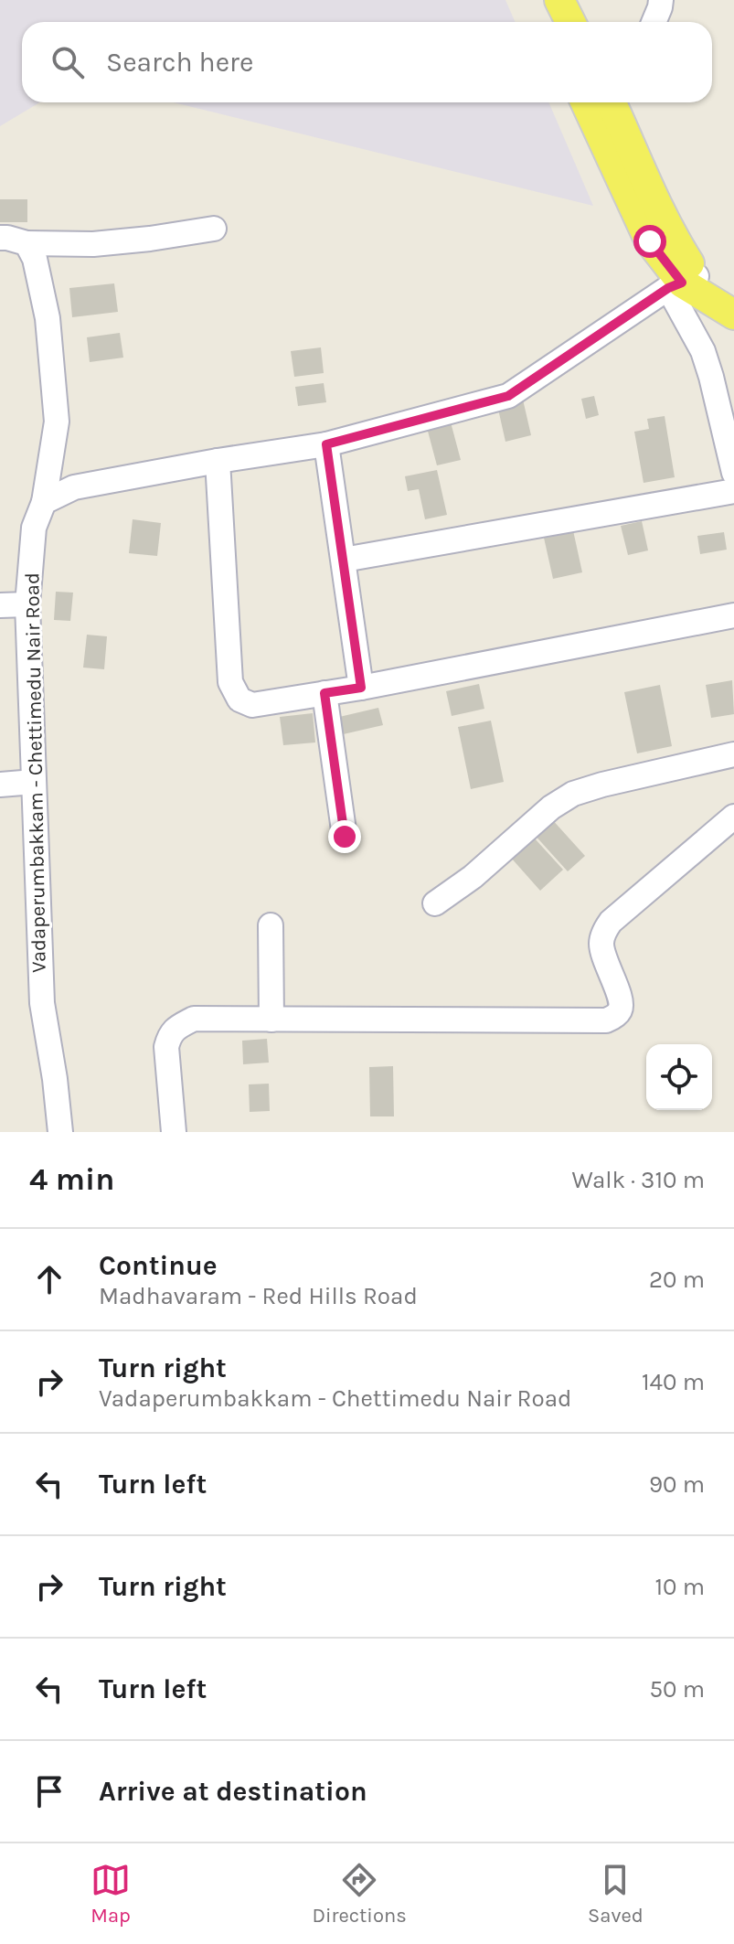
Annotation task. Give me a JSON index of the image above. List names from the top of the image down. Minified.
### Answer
{"streets":{"street":["Vadaperumbakkam - Chettimedu Nair Road"]},"page":{"search":"Search here","heading":["4 min","Walk · 310 m"],"list":[["Continue","Madhavaram - Red Hills Road","20 m"],["Turn right","Vadaperumbakkam - Chettimedu Nair Road","140 m"],["Turn left","90 m"],["Turn right","10 m"],["Turn left","50 m"],"Arrive at destination"],"nav":["Map","Directions","Saved"]}}
